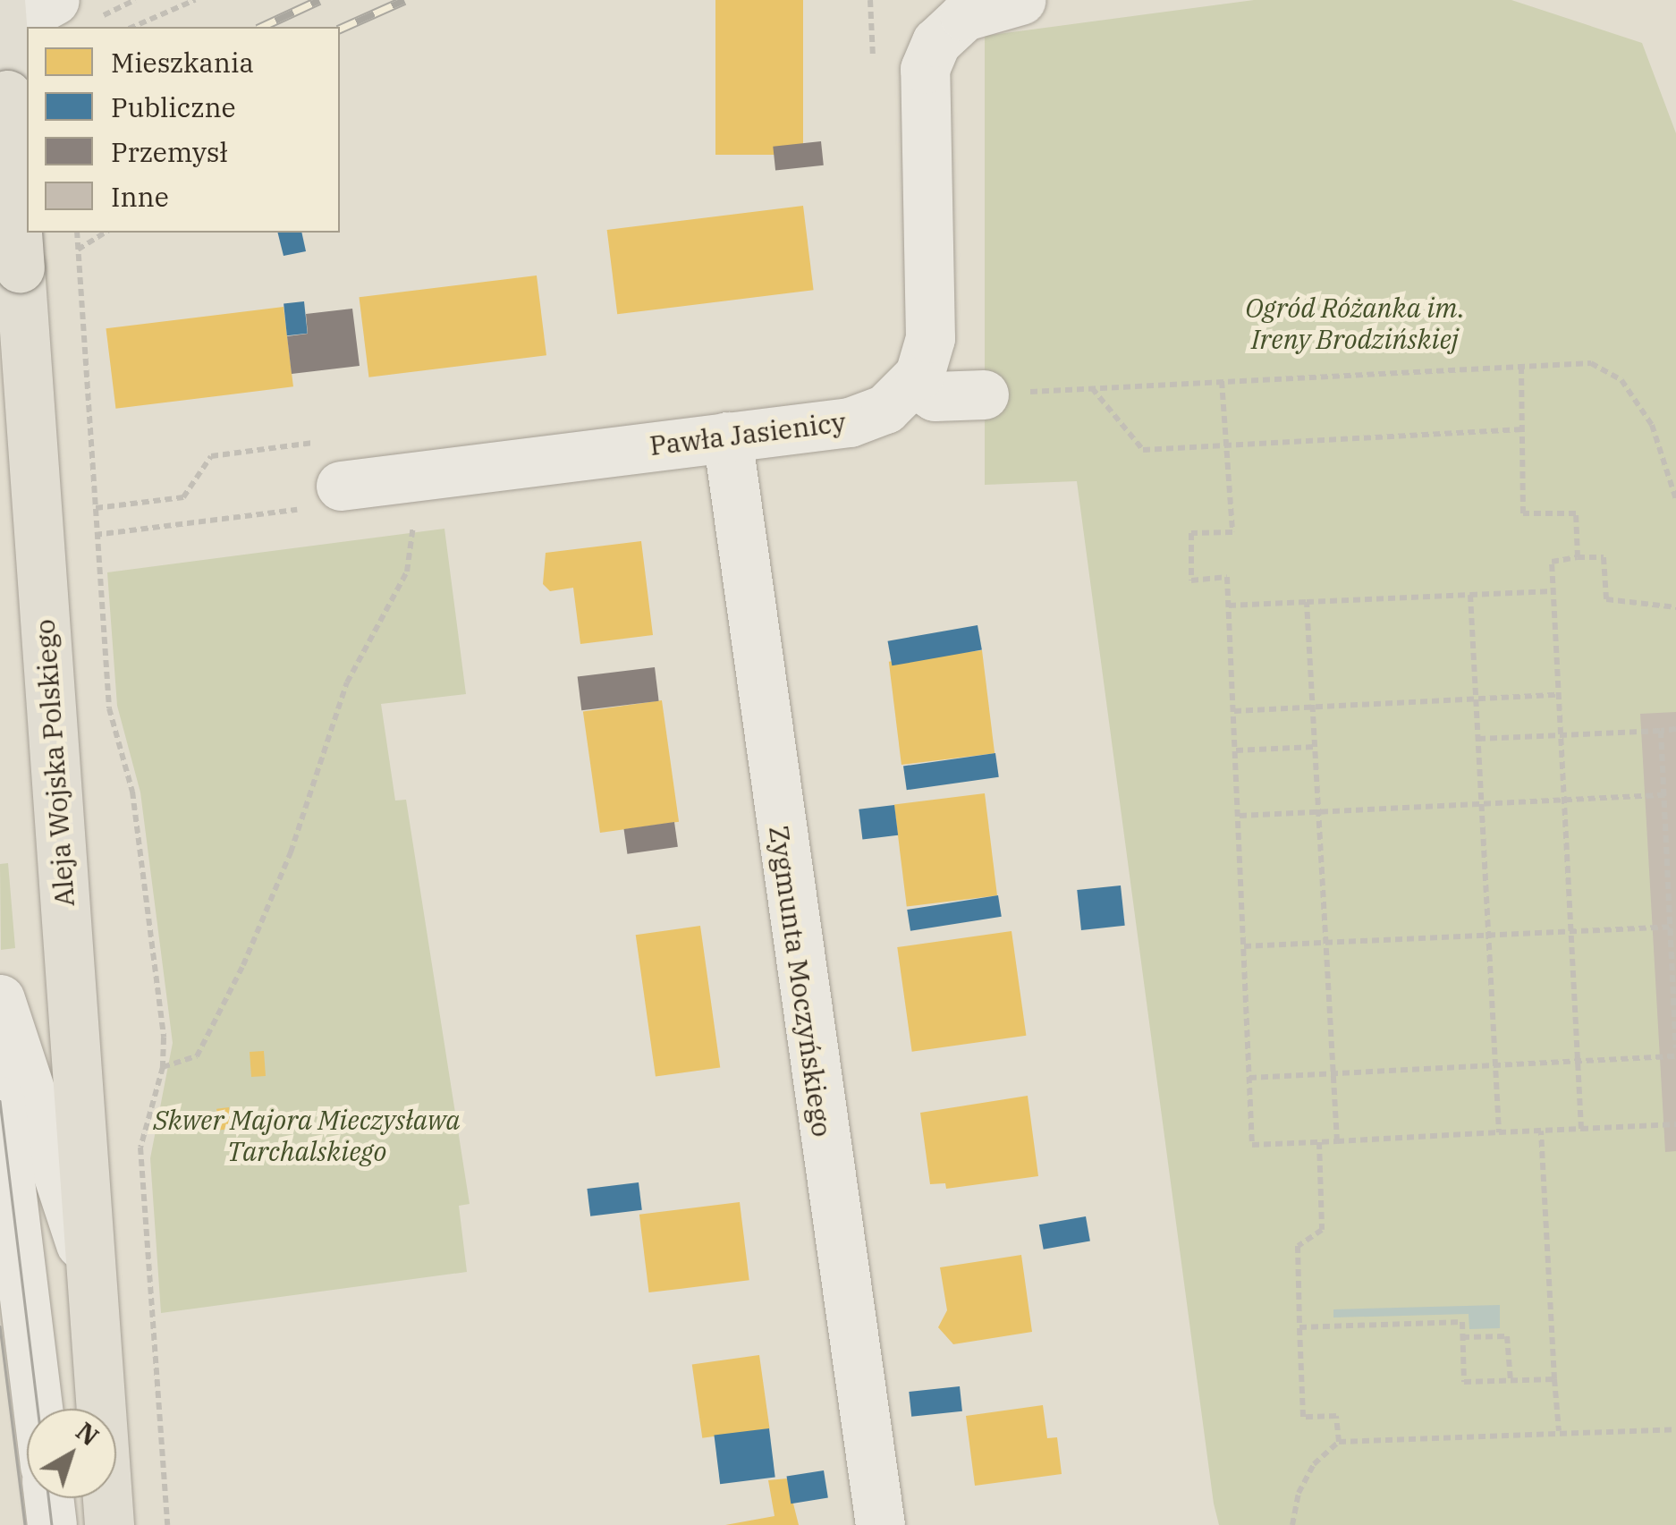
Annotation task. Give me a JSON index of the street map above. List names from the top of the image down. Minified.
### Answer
{"streets":{"main road":["Aleja Wojska Polskiego"],"street":["Pawła Jasienicy","Zygmunta Moczyńskiego"]},"crossings":[["Pawła Jasienicy","Zygmunta Moczyńskiego"]],"parks":["Ogród Różanka im. Ireny Brodzińskiej","Skwer Majora Mieczysława Tarchalskiego"],"legend":["Mieszkania","Publiczne","Przemysł","Inne"],"north":"top right"}
